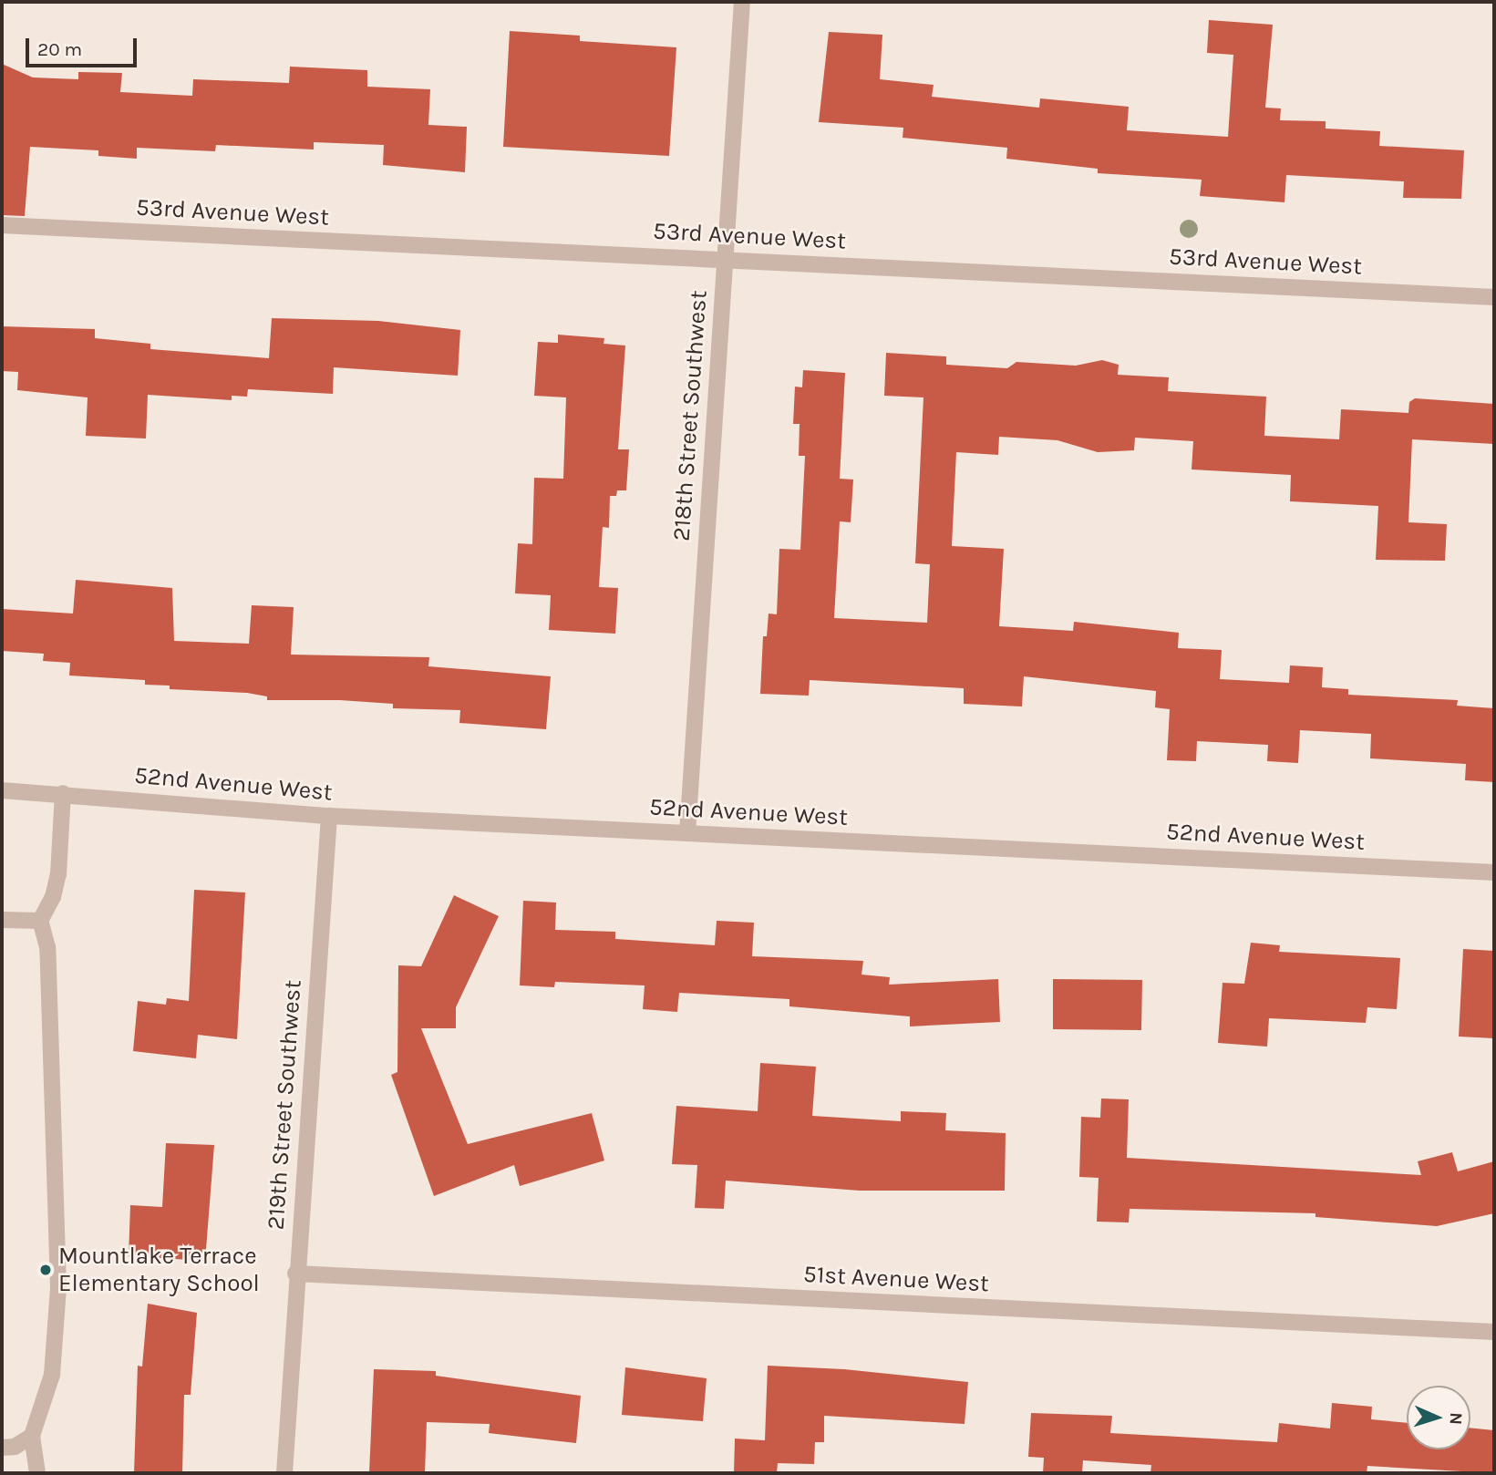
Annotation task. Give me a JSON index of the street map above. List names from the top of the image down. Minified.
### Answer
{"streets":{"street":["53rd Avenue West","218th Street Southwest","52nd Avenue West","219th Street Southwest","51st Avenue West"]},"crossings":[["53rd Avenue West","218th Street Southwest"],["218th Street Southwest","52nd Avenue West"],["52nd Avenue West","219th Street Southwest"],["219th Street Southwest","51st Avenue West"]],"places":["Mountlake Terrace Elementary School"],"scale_bar":"20 m","north":"right"}
